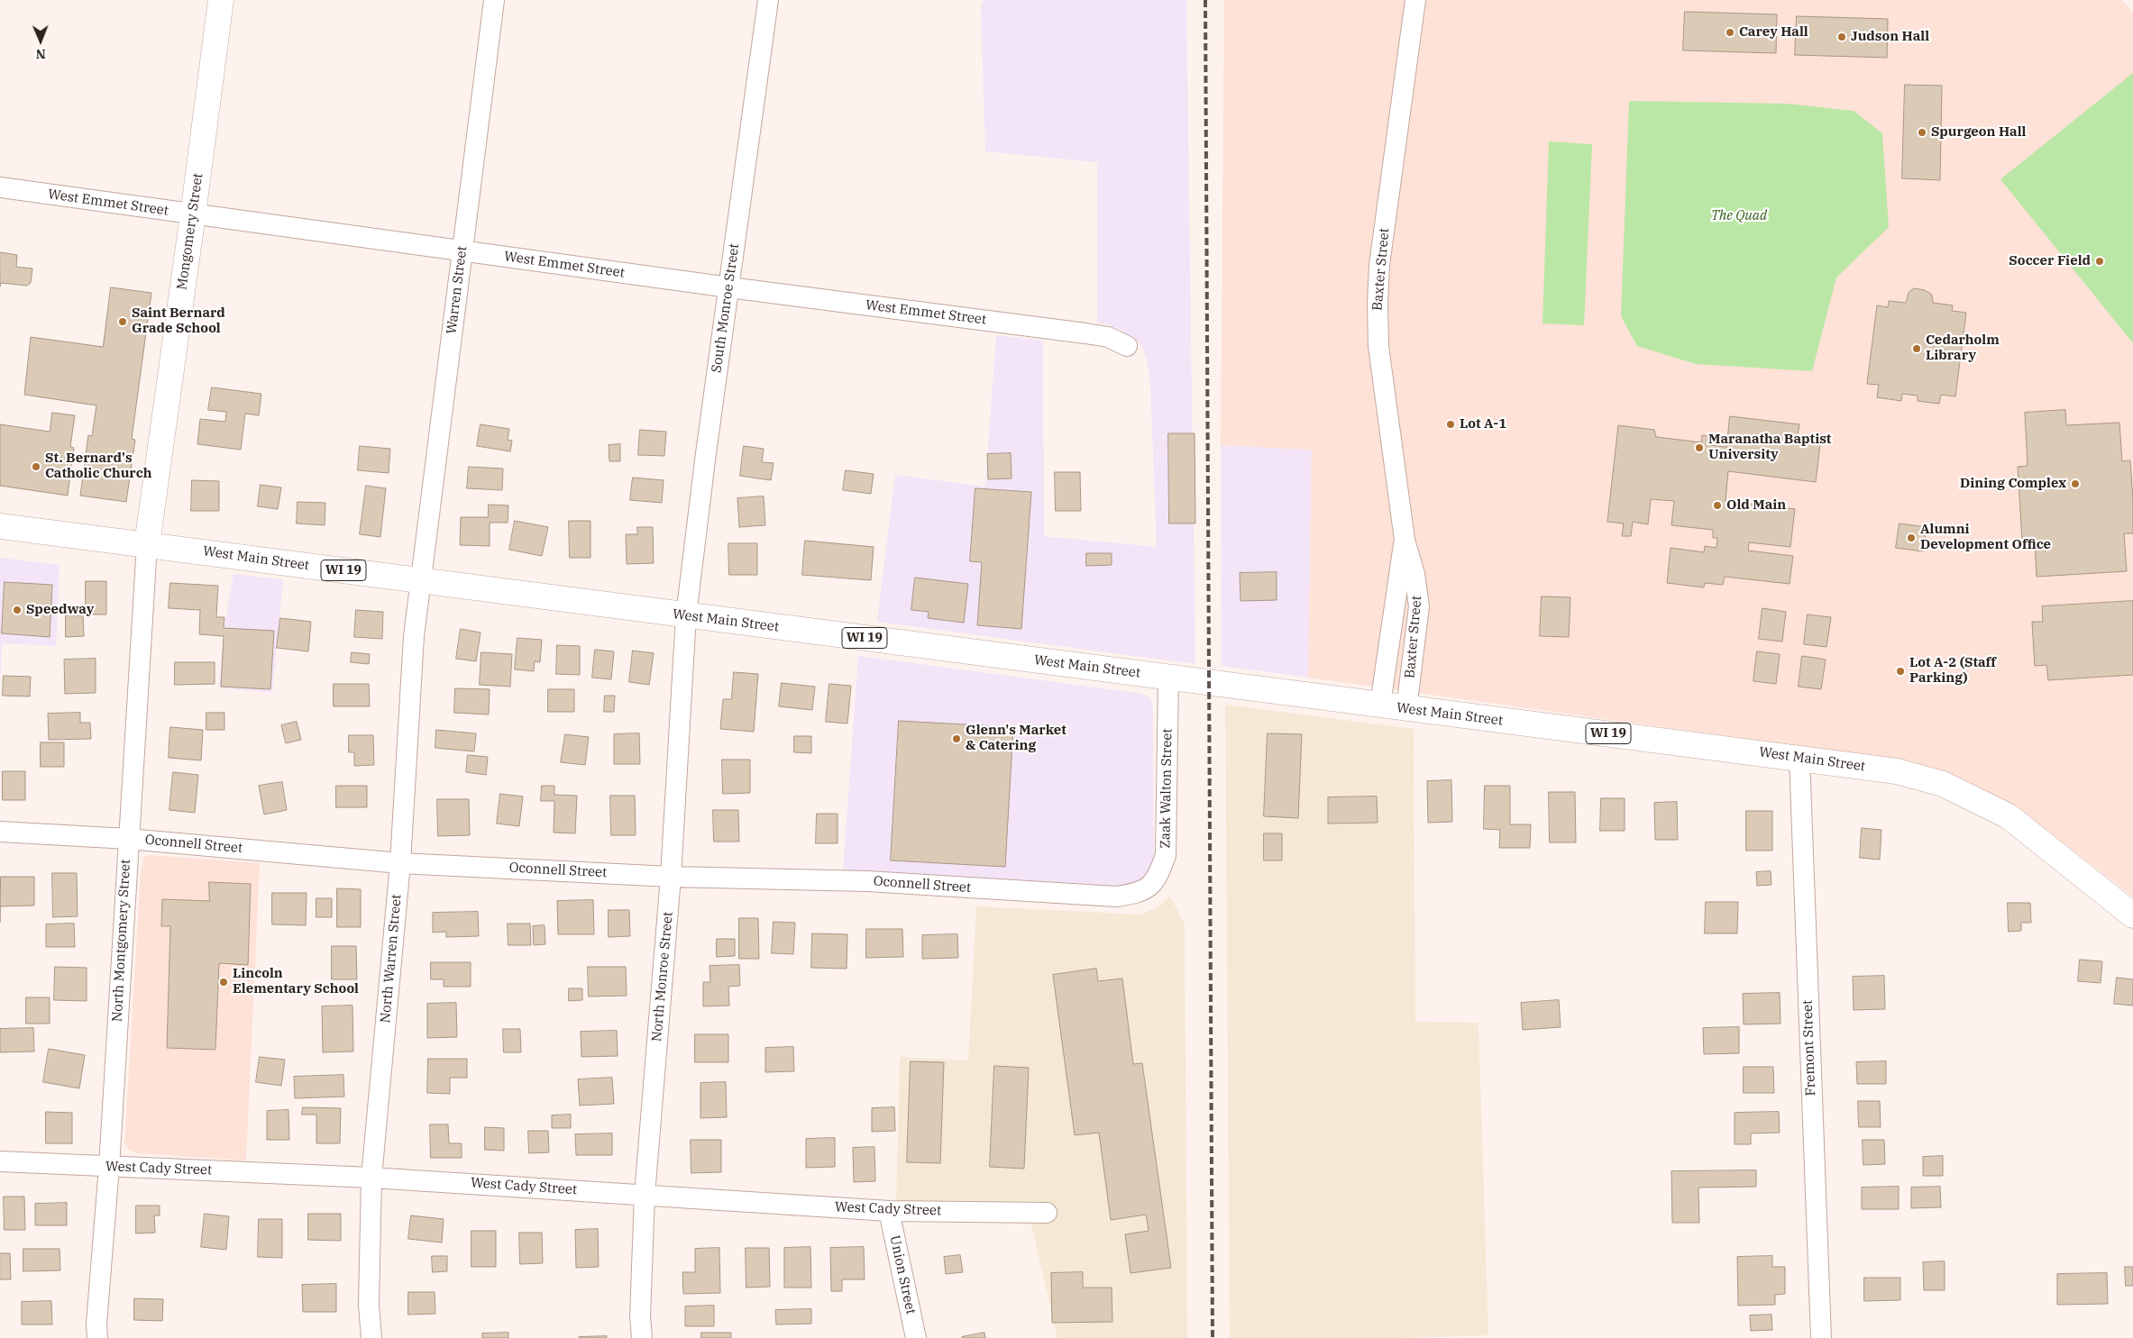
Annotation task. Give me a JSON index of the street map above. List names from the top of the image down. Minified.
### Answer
{"streets":{"main road":["Mongomery Street","West Main Street","WI 19"],"street":["West Emmet Street","Baxter Street","Warren Street","South Monroe Street","Zaak Walton Street","Oconnell Street","North Montgomery Street","North Warren Street","North Monroe Street","Fremont Street","West Cady Street","Union Street"]},"crossings":[["West Emmet Street","Mongomery Street"],["West Emmet Street","Warren Street"],["West Emmet Street","South Monroe Street"],["Mongomery Street","West Main Street"],["Mongomery Street","North Montgomery Street"],["Baxter Street","West Main Street"],["Warren Street","West Main Street"],["Warren Street","North Warren Street"],["South Monroe Street","West Main Street"],["South Monroe Street","North Monroe Street"],["West Main Street","Zaak Walton Street"],["West Main Street","North Montgomery Street"],["West Main Street","North Warren Street"],["West Main Street","North Monroe Street"],["West Main Street","Fremont Street"],["Zaak Walton Street","Oconnell Street"],["Oconnell Street","North Montgomery Street"],["Oconnell Street","North Warren Street"],["Oconnell Street","North Monroe Street"],["North Montgomery Street","West Cady Street"],["North Warren Street","West Cady Street"],["North Monroe Street","West Cady Street"],["West Cady Street","Union Street"]],"parks":["The Quad"],"places":["Carey Hall","Judson Hall","Spurgeon Hall","Soccer Field","Saint Bernard Grade School","Cedarholm Library","Lot A-1","Maranatha Baptist University","St. Bernard's Catholic Church","Dining Complex","Old Main","Alumni Development Office","Speedway","Lot A-2 (Staff Parking)","Glenn's Market & Catering","Lincoln Elementary School"],"north":"bottom"}
